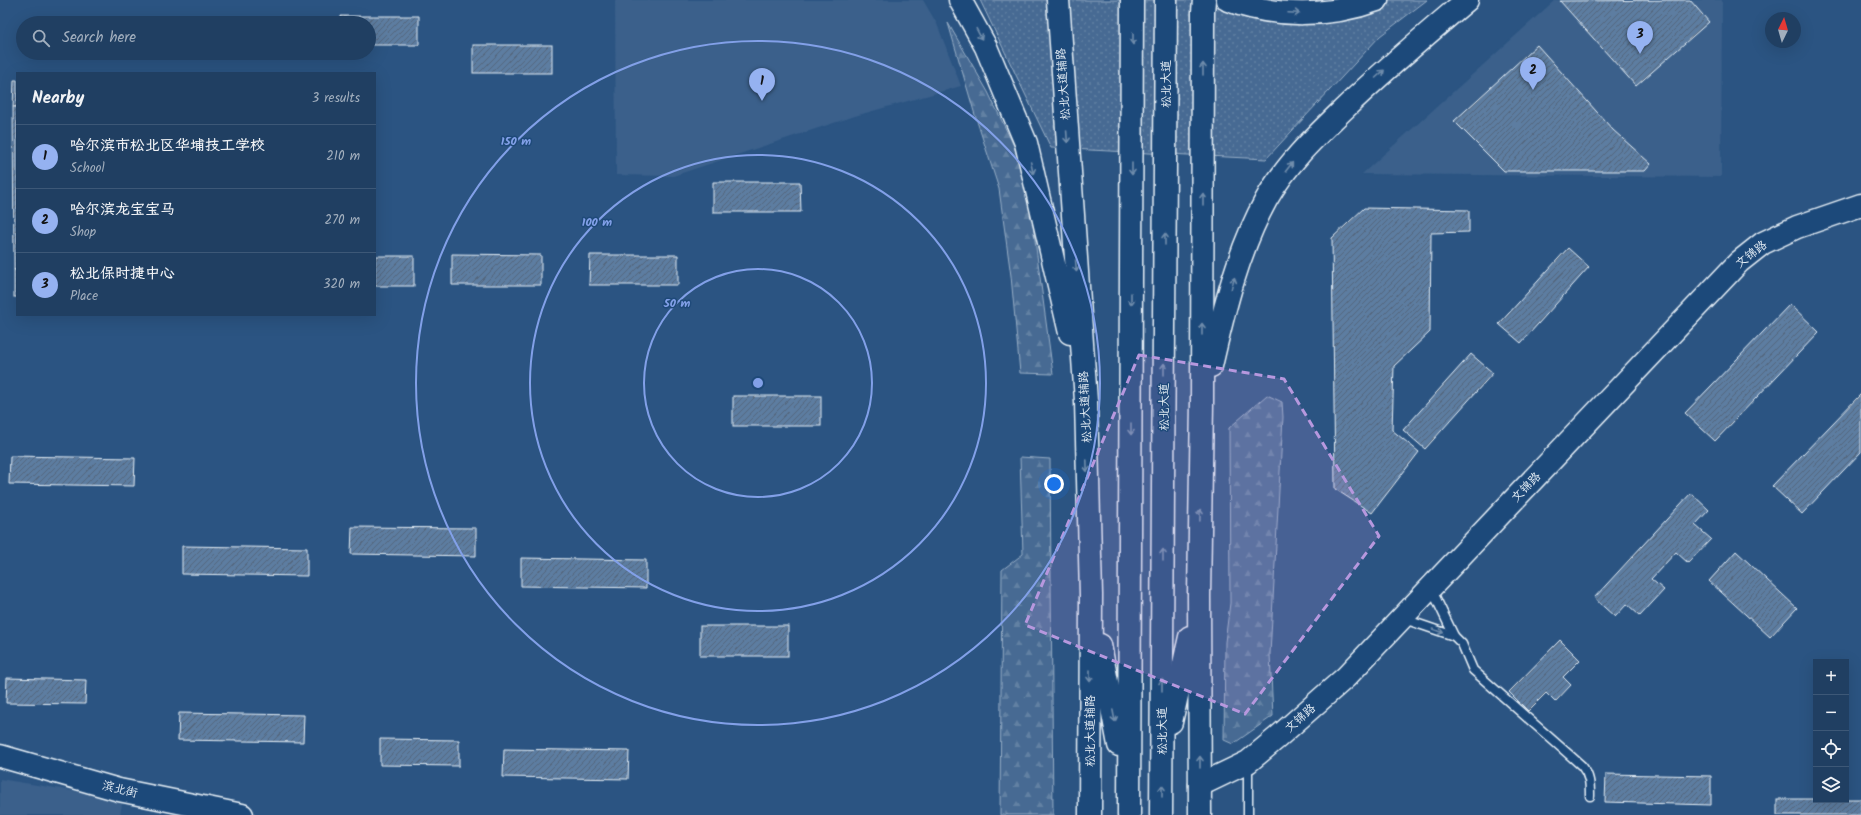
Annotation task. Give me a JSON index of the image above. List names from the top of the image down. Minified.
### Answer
{"streets":{"main road":["松北大道辅路","松北大道","文锦路","滨北街"]},"north":"top","page":{"search":"Search here","pins":["3","2","1"],"heading":["Nearby","3 results"],"list":[{"mark":"1","name":"哈尔滨市松北区华埔技工学校","note":"School","value":"210 m"},{"mark":"2","name":"哈尔滨龙宝宝马","note":"Shop","value":"270 m"},{"mark":"3","name":"松北保时捷中心","note":"Place","value":"320 m"}],"map_buttons":["+","−"]},"rings":["150 m","100 m","50 m"]}
